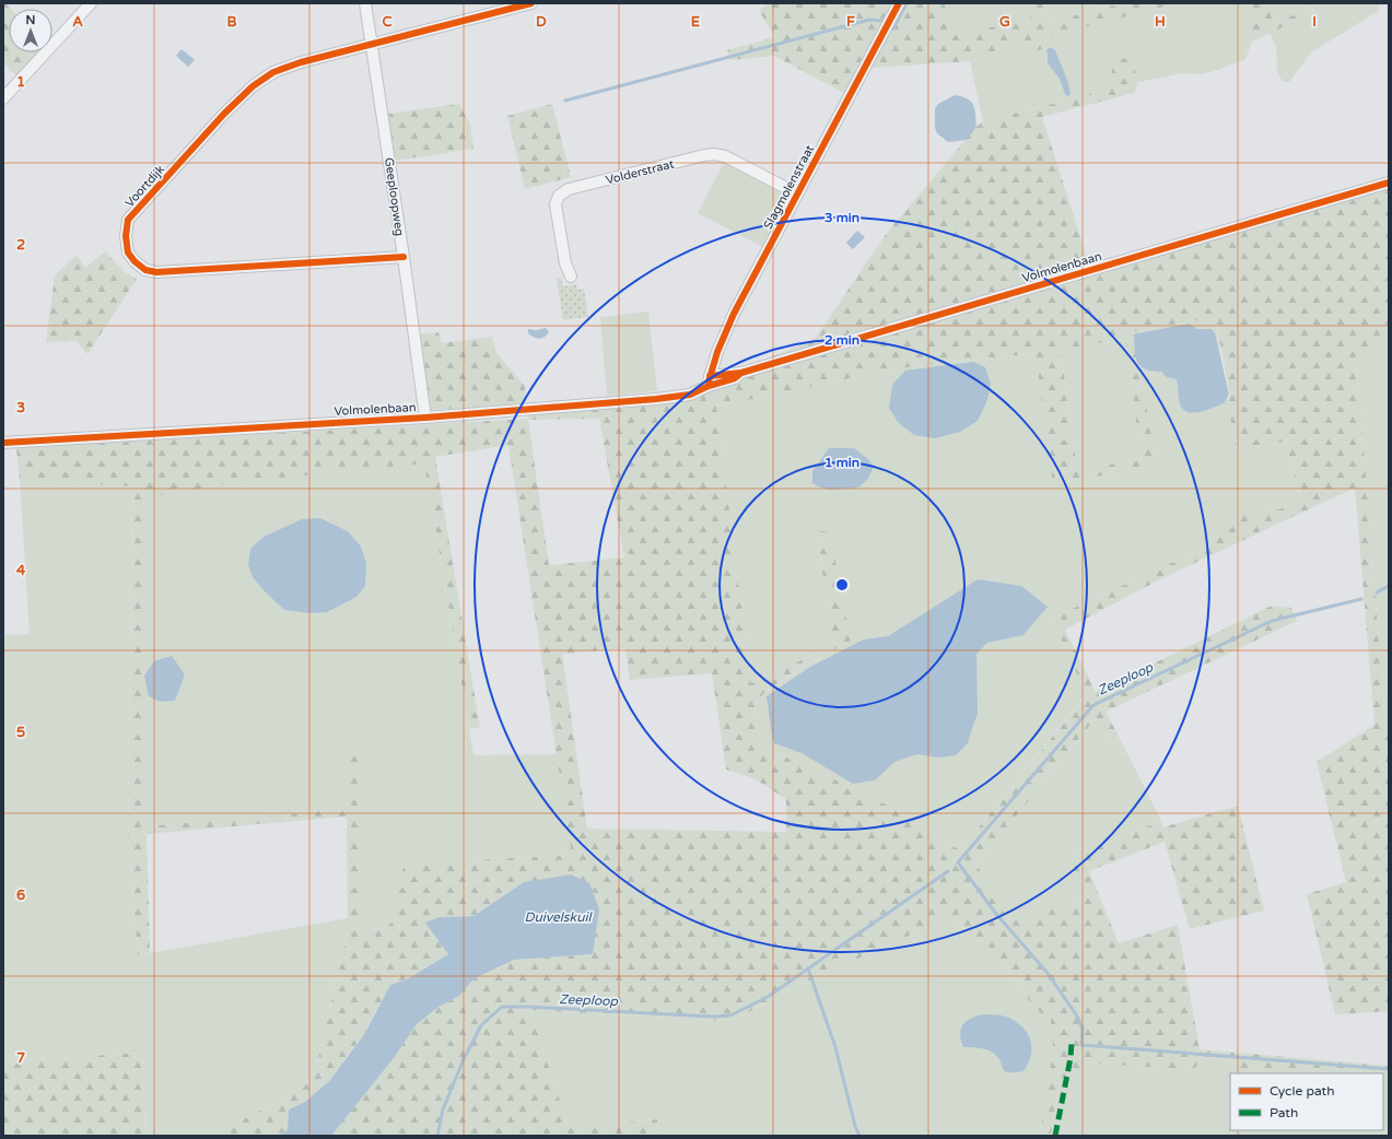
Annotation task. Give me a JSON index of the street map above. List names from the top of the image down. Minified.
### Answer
{"streets":{"street":["Volderstraat","Voortdijk","Slagmolenstraat","Geeploopweg","Volmolenbaan"]},"crossings":[["Volderstraat","Slagmolenstraat"],["Voortdijk","Geeploopweg"],["Slagmolenstraat","Volmolenbaan"],["Geeploopweg","Volmolenbaan"]],"water":["Zeeploop","Duivelskuil"],"legend":["Cycle path","Path"],"north":"top","grid":{"columns":["A","B","C","D","E","F","G","H","I"],"rows":["1","2","3","4","5","6","7"]},"rings":["3 min","2 min","1 min"]}
